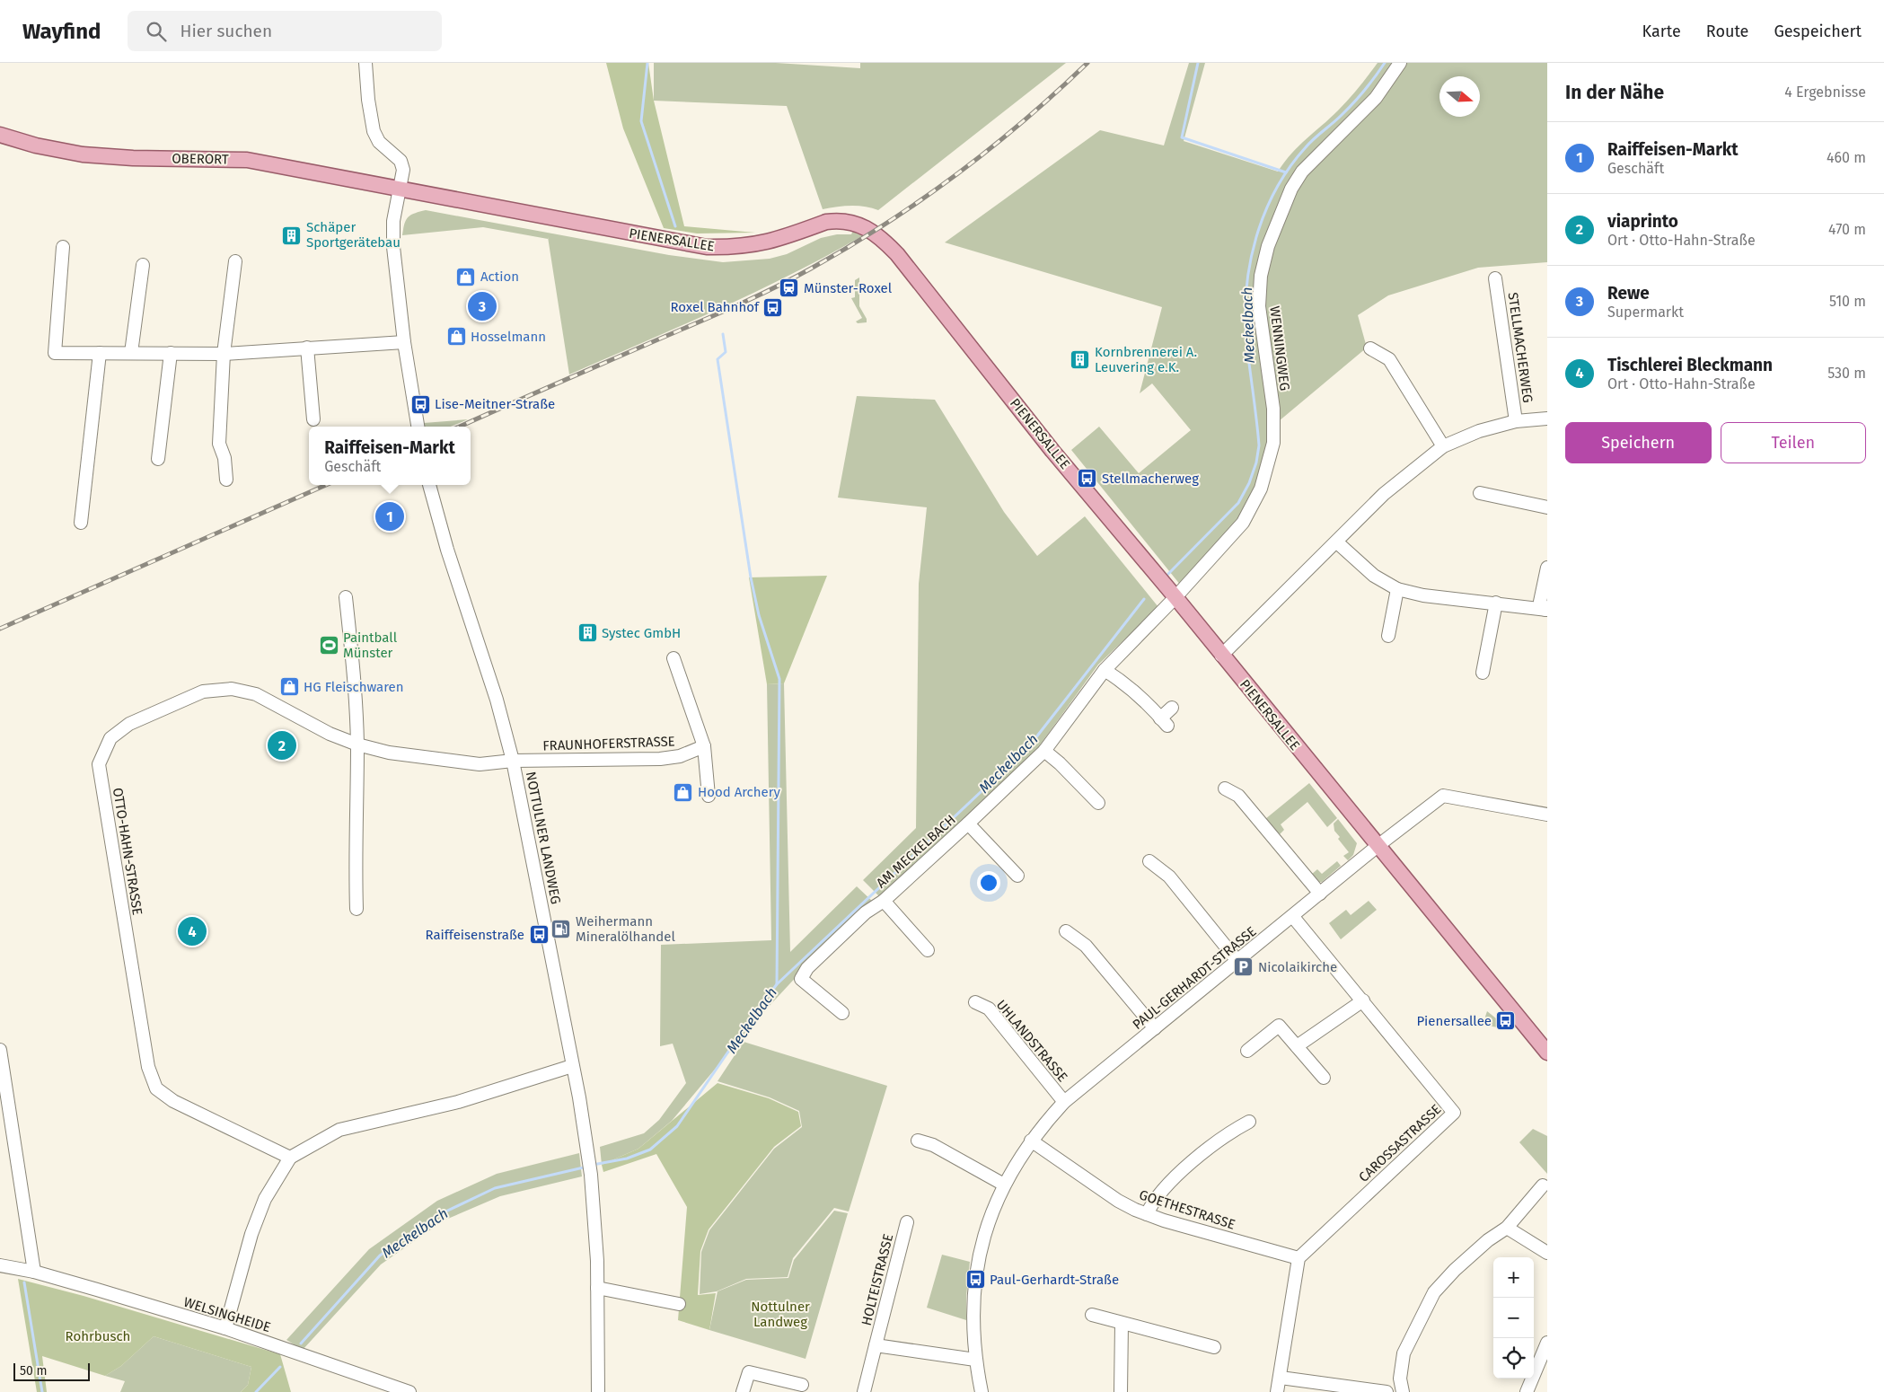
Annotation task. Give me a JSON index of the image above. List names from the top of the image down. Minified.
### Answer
{"streets":{"main road":["OBERORT","PIENERSALLEE"],"street":["STELLMACHERWEG","WENNINGWEG","FRAUNHOFERSTRASSE","NOTTULNER LANDWEG","OTTO-HAHN-STRASSE","AM MECKELBACH","PAUL-GERHARDT-STRASSE","UHLANDSTRASSE","CAROSSASTRASSE","GOETHESTRASSE","HOLTEISTRASSE","WELSINGHEIDE"]},"crossings":[["OBERORT","PIENERSALLEE"],["PIENERSALLEE","STELLMACHERWEG"],["PIENERSALLEE","WENNINGWEG"],["PIENERSALLEE","AM MECKELBACH"],["PIENERSALLEE","PAUL-GERHARDT-STRASSE"],["WENNINGWEG","AM MECKELBACH"],["FRAUNHOFERSTRASSE","NOTTULNER LANDWEG"],["FRAUNHOFERSTRASSE","OTTO-HAHN-STRASSE"],["NOTTULNER LANDWEG","OTTO-HAHN-STRASSE"],["PAUL-GERHARDT-STRASSE","UHLANDSTRASSE"],["PAUL-GERHARDT-STRASSE","CAROSSASTRASSE"],["PAUL-GERHARDT-STRASSE","GOETHESTRASSE"],["PAUL-GERHARDT-STRASSE","HOLTEISTRASSE"],["CAROSSASTRASSE","GOETHESTRASSE"]],"water":["Meckelbach"],"parks":["Nottulner Landweg","Rohrbusch"],"places":{"building":["Schäper Sportgerätebau","Kornbrennerei A. Leuvering e.K.","Systec GmbH"],"shop":["Action","Hosselmann","HG Fleischwaren","Hood Archery"],"station":["Münster-Roxel"],"bus stop":["Roxel Bahnhof","Lise-Meitner-Straße","Stellmacherweg","Raiffeisenstraße","Pienersallee","Paul-Gerhardt-Straße"],"sports":["Paintball Münster"],"fuel station":["Weihermann Mineralölhandel"],"parking":["Nicolaikirche"]},"scale_bar":"50 m","north":"right","page":{"header":"Wayfind","search":"Hier suchen","nav":["Karte","Route","Gespeichert"],"heading":["In der Nähe","4 Ergebnisse"],"list":[{"mark":"1","name":"Raiffeisen-Markt","note":"Geschäft","value":"460 m"},{"mark":"2","name":"viaprinto","note":"Ort · Otto-Hahn-Straße","value":"470 m"},{"mark":"3","name":"Rewe","note":"Supermarkt","value":"510 m"},{"mark":"4","name":"Tischlerei Bleckmann","note":"Ort · Otto-Hahn-Straße","value":"530 m"}],"pins":["3","1","2","4"],"buttons":["Speichern","Teilen"],"popup":["Raiffeisen-Markt","Geschäft"],"map_buttons":["+","−"],"scale":"50 m"}}
